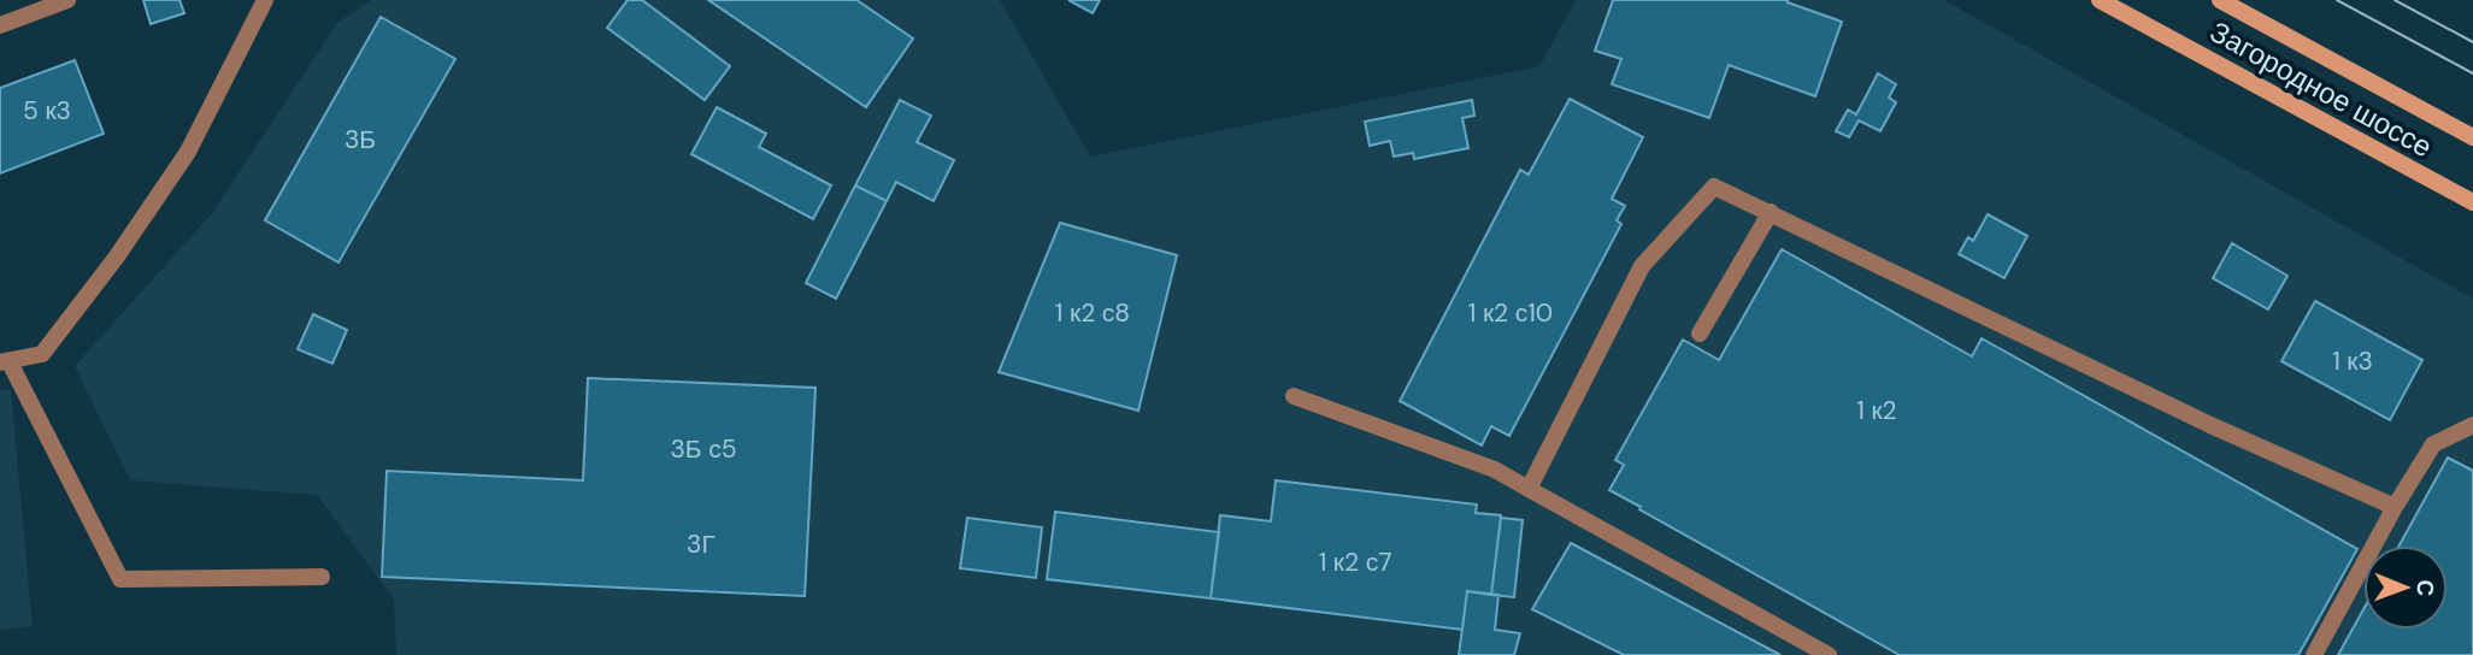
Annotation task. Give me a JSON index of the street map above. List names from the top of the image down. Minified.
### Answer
{"streets":{"main road":["Загородное шоссе"]},"house_numbers":["5 к3","3Б","1 к2 с8","1 к2 с10","1 к3","1 к2","3Б с5","3Г","1 к2 с7"],"north":"right"}
